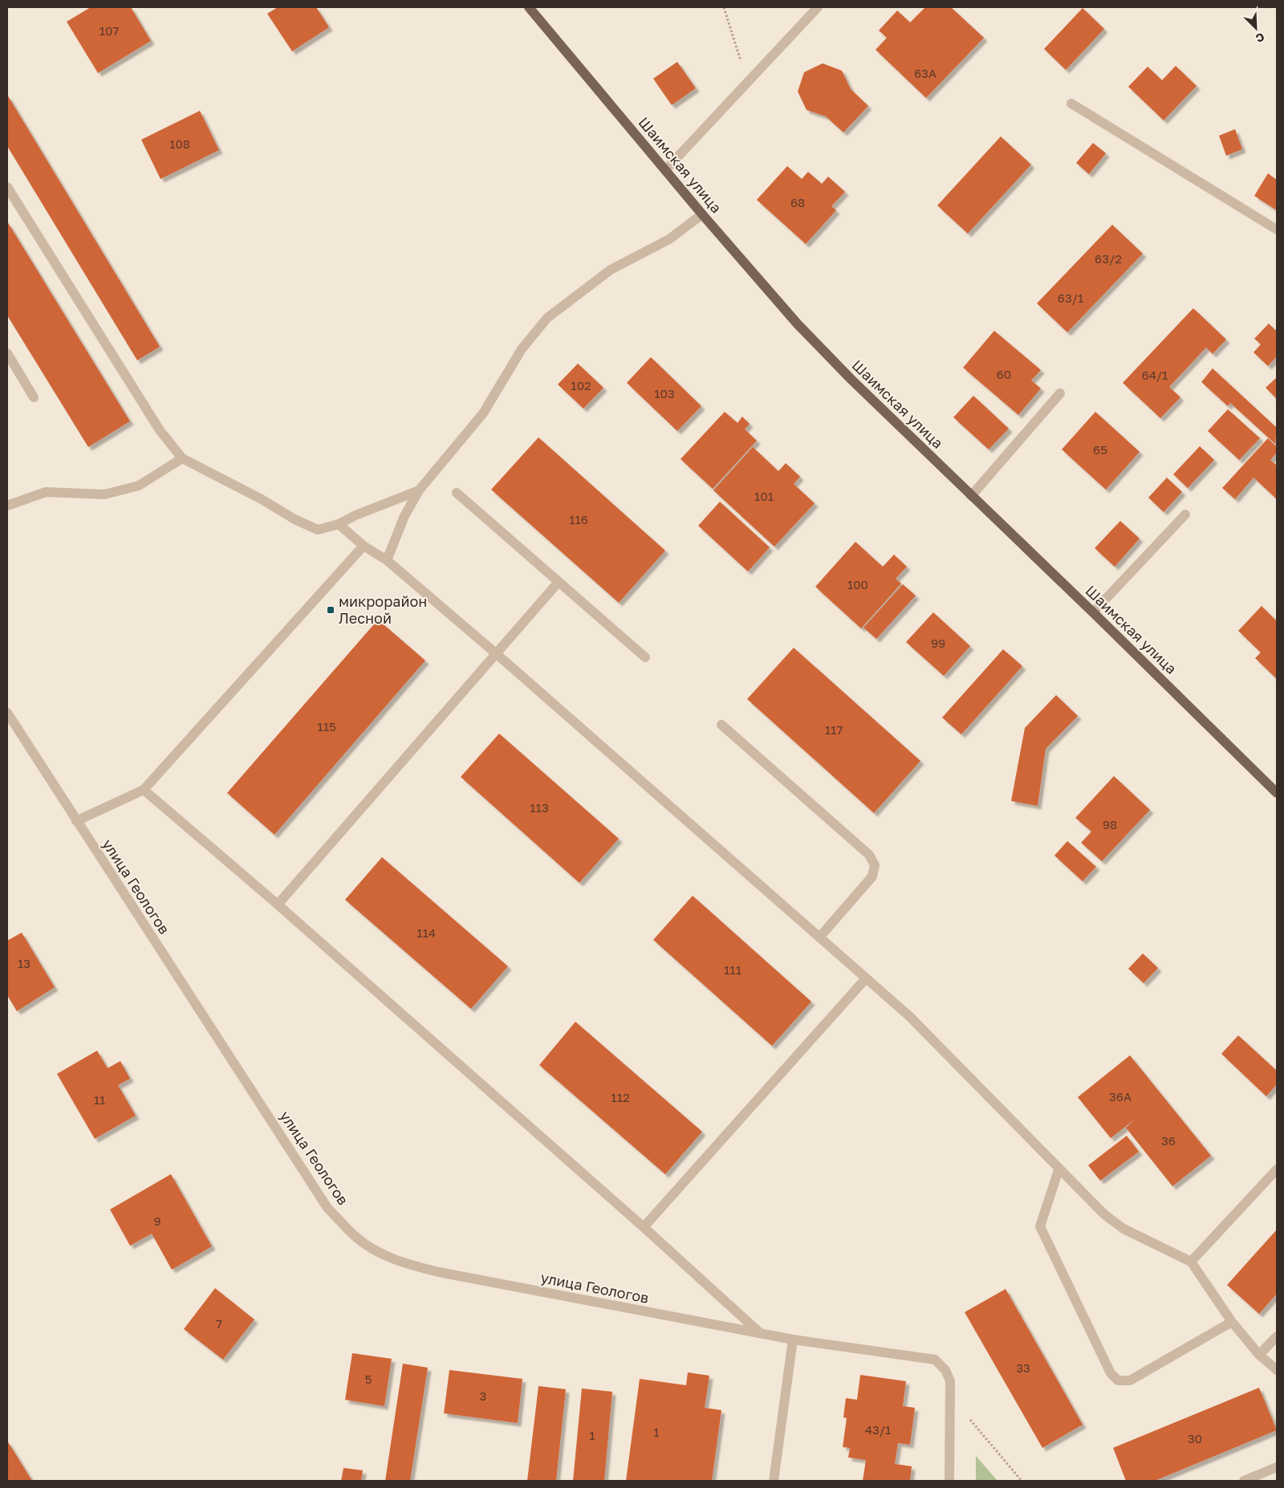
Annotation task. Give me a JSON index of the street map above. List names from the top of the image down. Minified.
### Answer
{"streets":{"main road":["Шаимская улица"],"street":["улица Геологов"]},"places":{"transit":["микрорайон Лесной"]},"house_numbers":["107","63А","108","68","63/2","63/1","60","64/1","102","103","65","101","116","100","99","115","117","113","98","114","13","111","36А","112","11","36","9","7","33","5","3","43/1","1","1","30"],"north":"bottom right"}
